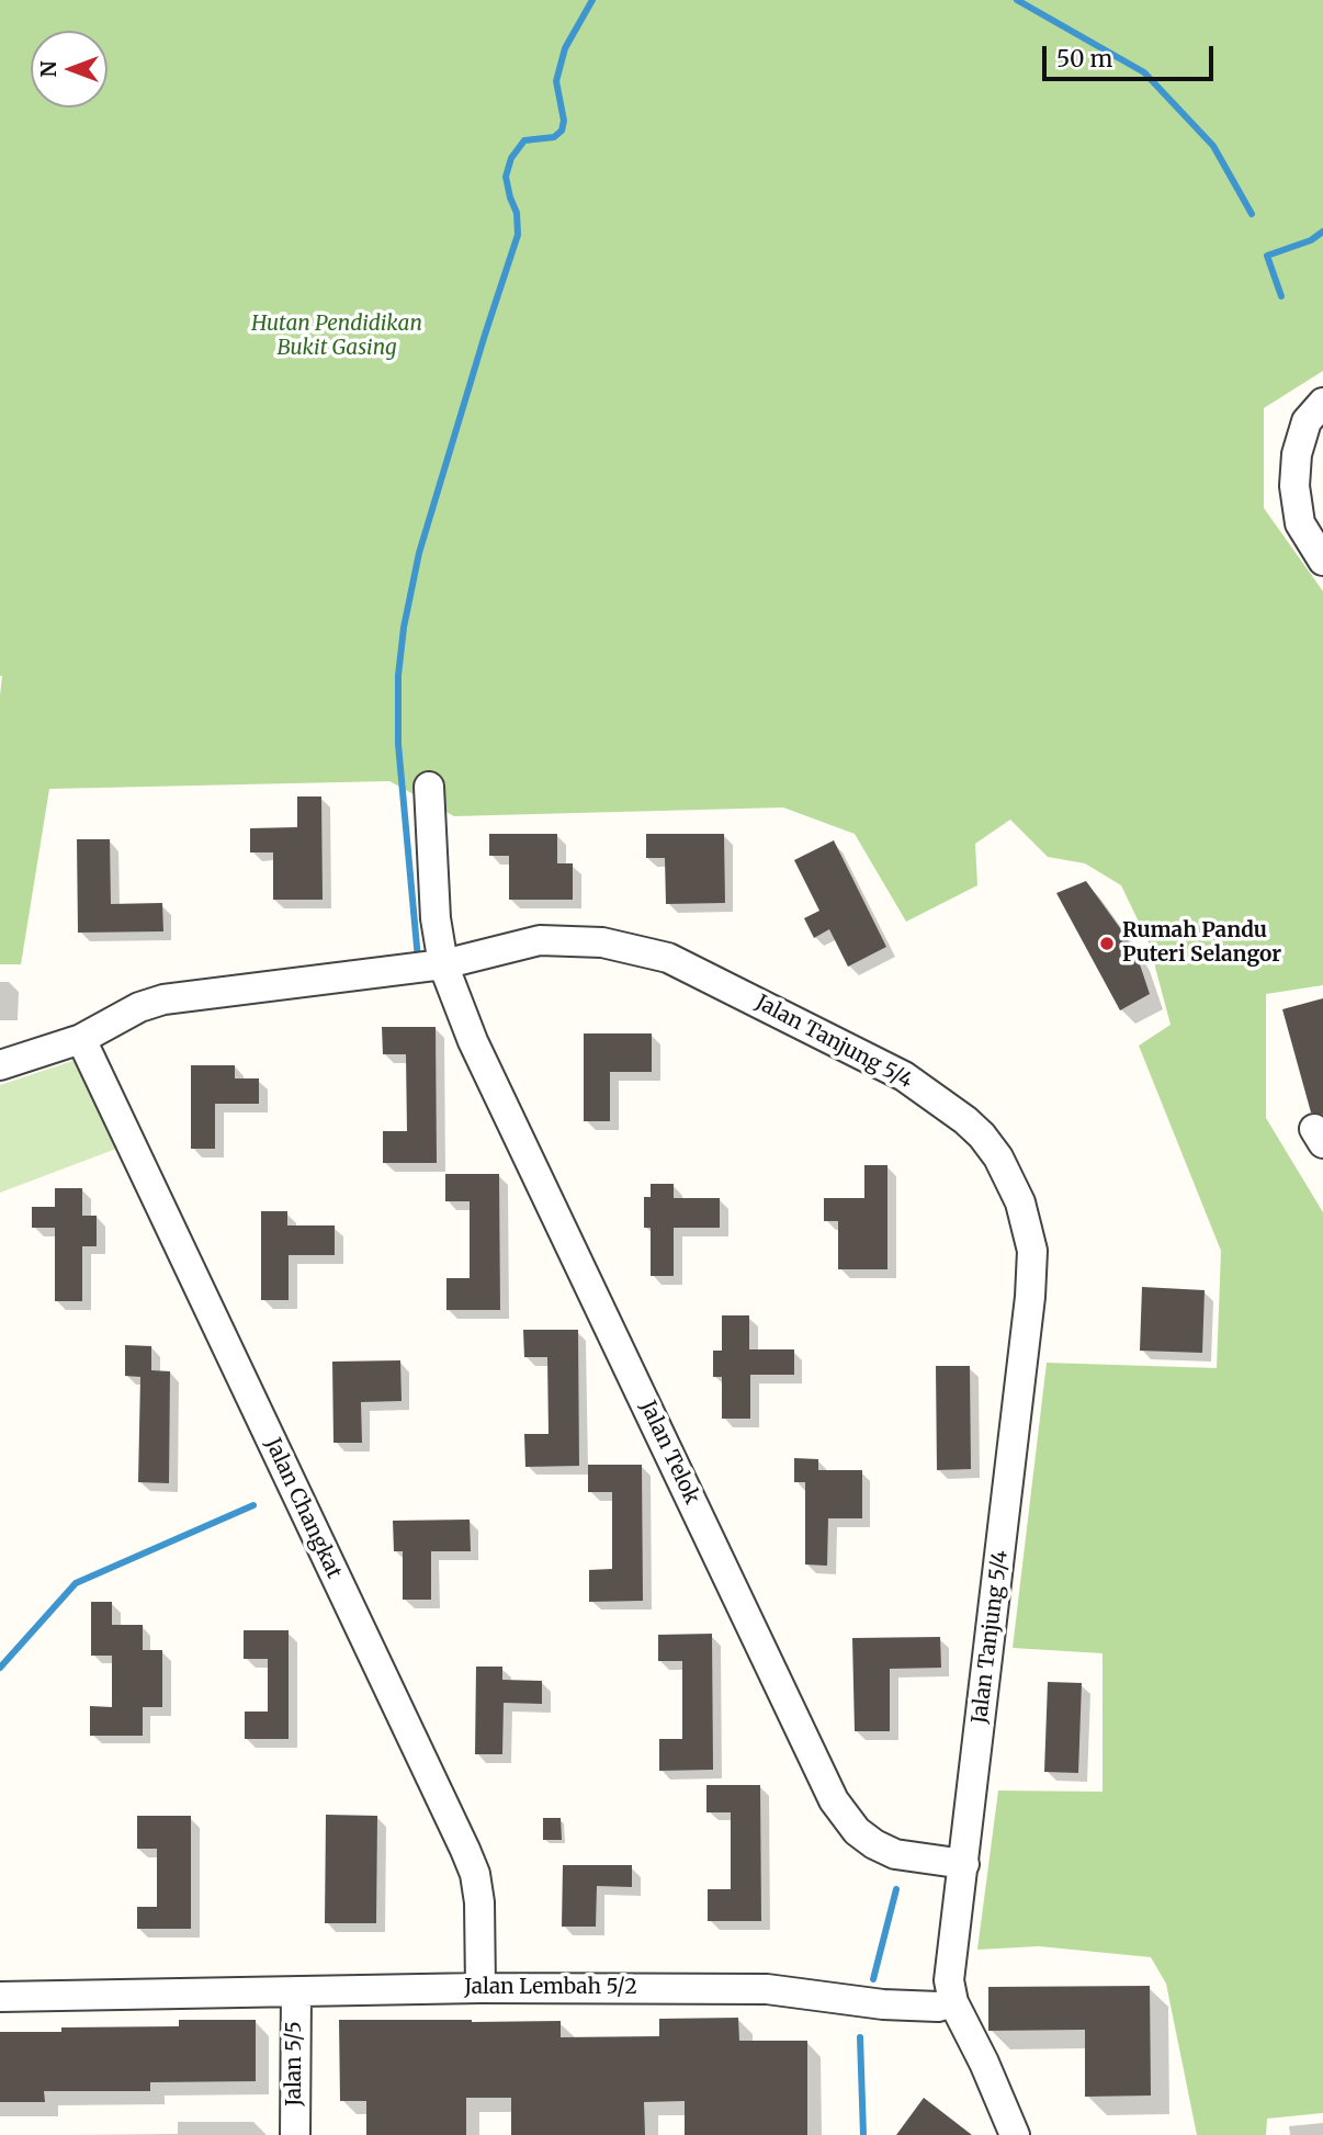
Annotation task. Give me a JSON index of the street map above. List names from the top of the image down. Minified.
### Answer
{"streets":{"street":["Jalan Tanjung 5/4","Jalan Telok","Jalan Changkat","Jalan Lembah 5/2","Jalan 5/5"]},"crossings":[["Jalan Tanjung 5/4","Jalan Telok"],["Jalan Tanjung 5/4","Jalan Changkat"],["Jalan Tanjung 5/4","Jalan Lembah 5/2"],["Jalan Changkat","Jalan Lembah 5/2"],["Jalan Lembah 5/2","Jalan 5/5"]],"parks":["Hutan Pendidikan Bukit Gasing"],"places":["Rumah Pandu Puteri Selangor"],"scale_bar":"50 m","north":"left"}
